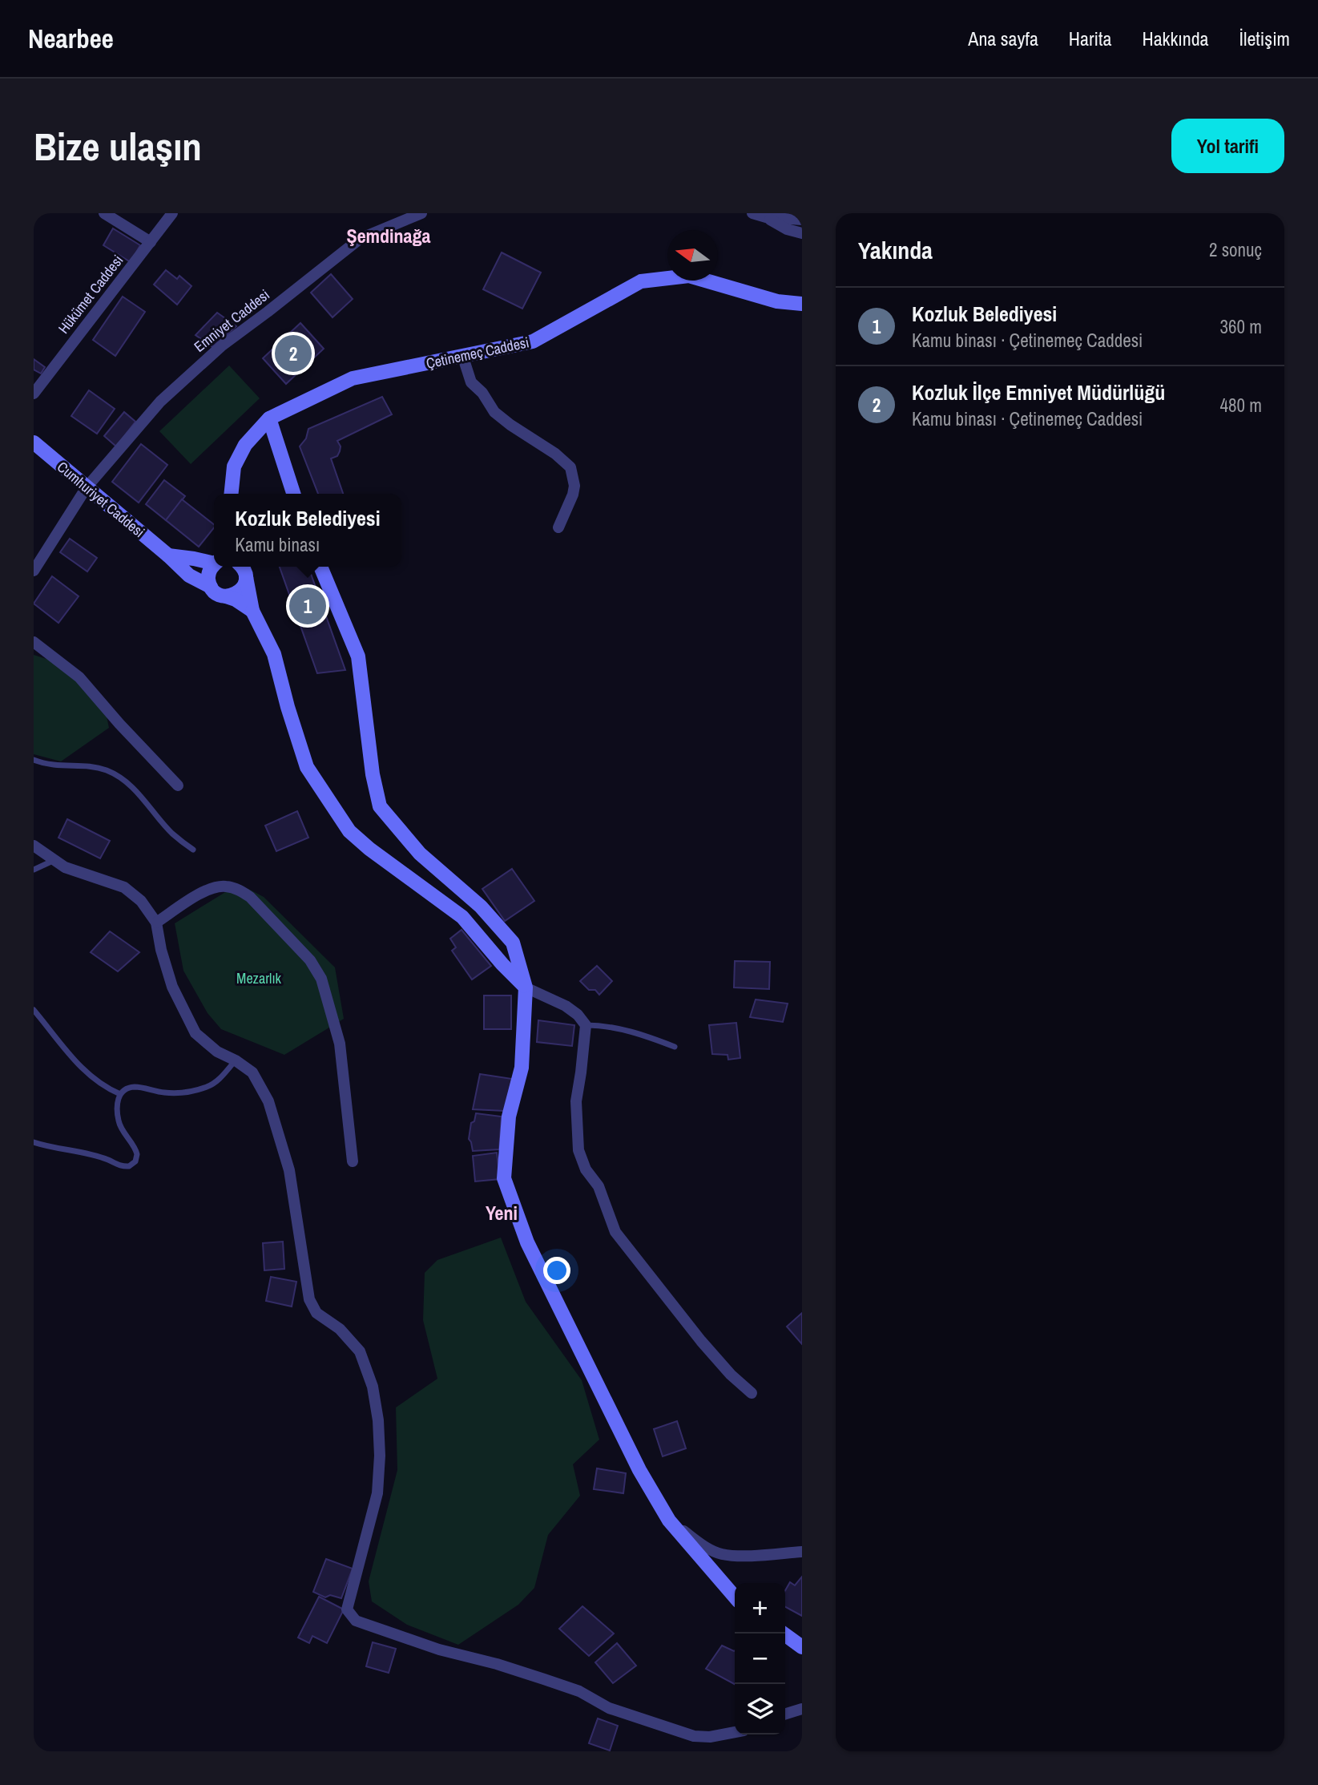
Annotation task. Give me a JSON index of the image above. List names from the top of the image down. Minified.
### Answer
{"streets":{"street":["Hükümet Caddesi","Emniyet Caddesi","Çetinemeç Caddesi","Cumhuriyet Caddesi"]},"crossings":[["Emniyet Caddesi","Cumhuriyet Caddesi"]],"districts":["Şemdinağa","Yeni"],"parks":["Mezarlık"],"north":"left","page":{"header":"Nearbee","nav":["Ana sayfa","Harita","Hakkında","İletişim"],"buttons":"Yol tarifi","title":"Bize ulaşın","heading":["Yakında","2 sonuç"],"list":[{"mark":"1","name":"Kozluk Belediyesi","note":"Kamu binası · Çetinemeç Caddesi","value":"360 m"},{"mark":"2","name":"Kozluk İlçe Emniyet Müdürlüğü","note":"Kamu binası · Çetinemeç Caddesi","value":"480 m"}],"pins":["2","1"],"popup":["Kozluk Belediyesi","Kamu binası"],"map_buttons":["+","−"]}}
